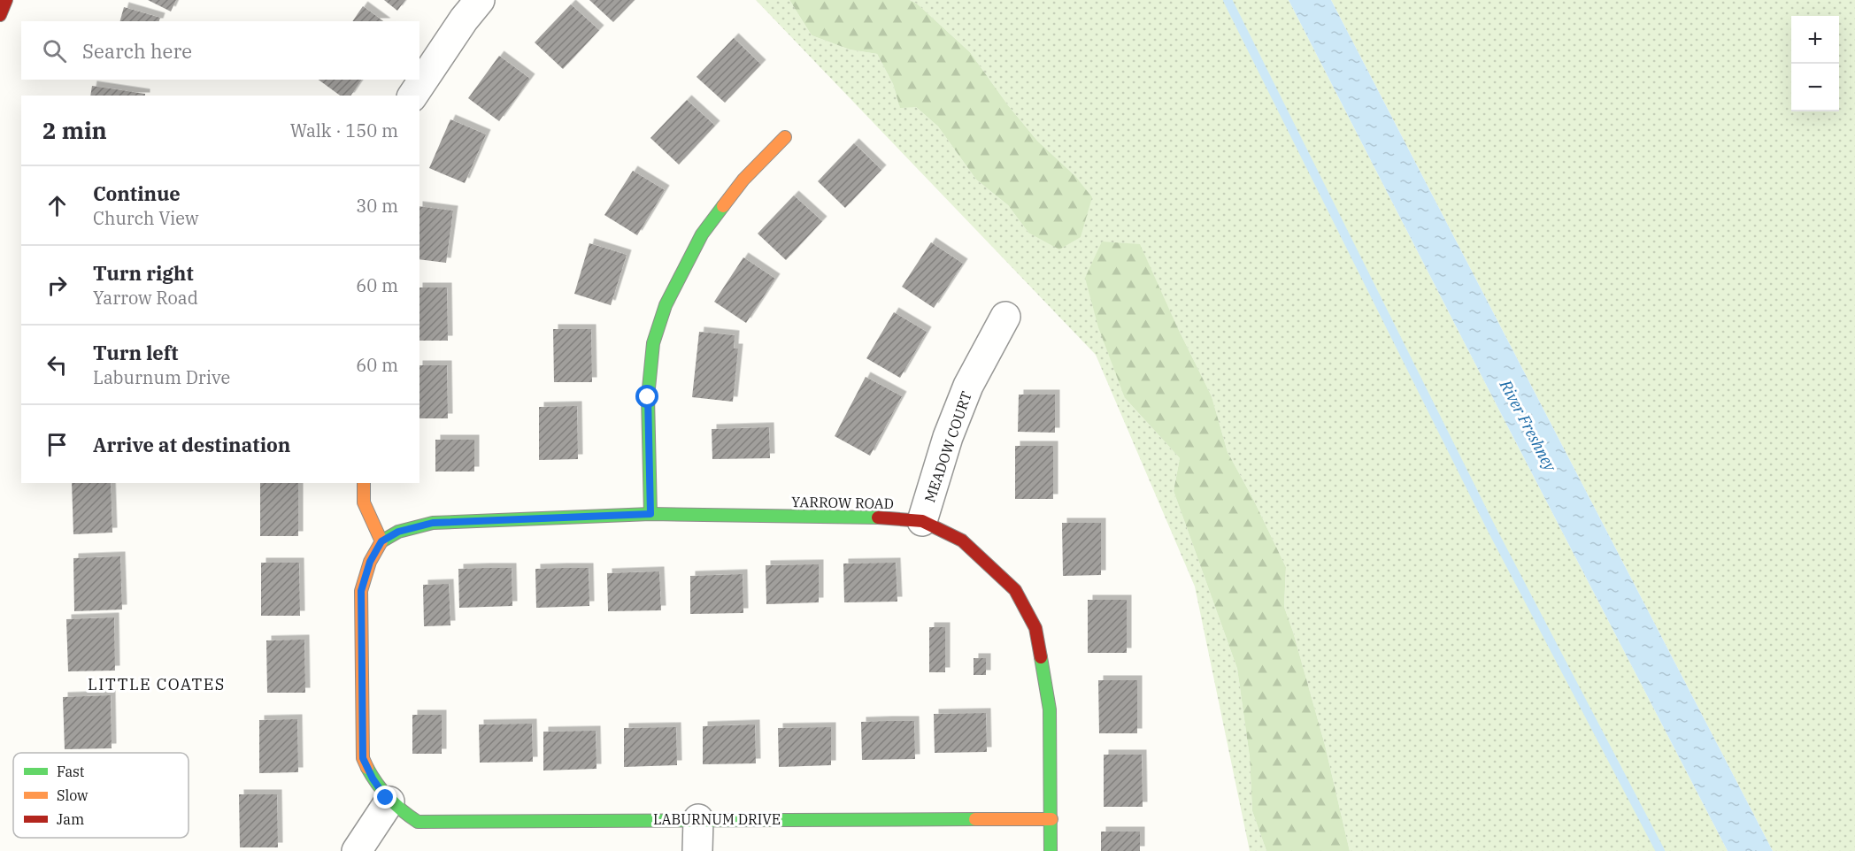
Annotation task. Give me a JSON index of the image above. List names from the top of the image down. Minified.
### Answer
{"streets":{"street":["MEADOW COURT","YARROW ROAD","LABURNUM DRIVE"]},"crossings":[["MEADOW COURT","YARROW ROAD"],["YARROW ROAD","LABURNUM DRIVE"]],"districts":["LITTLE COATES"],"water":["River Freshney"],"legend":["Fast","Slow","Jam"],"page":{"map_buttons":["+","−"],"search":"Search here","heading":["2 min","Walk · 150 m"],"list":[["Continue","Church View","30 m"],["Turn right","Yarrow Road","60 m"],["Turn left","Laburnum Drive","60 m"],"Arrive at destination"]}}
